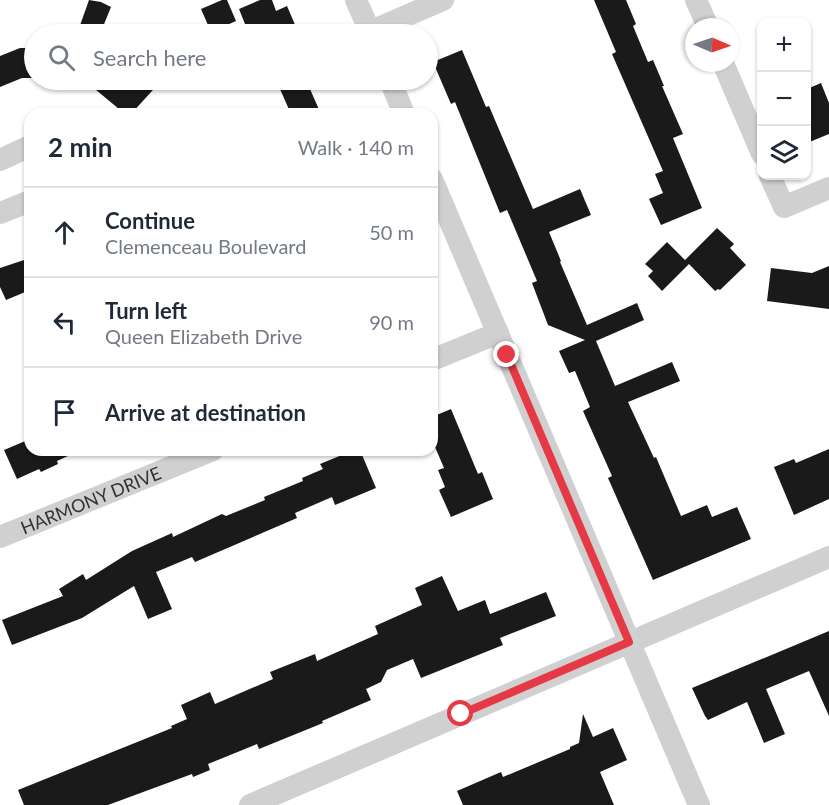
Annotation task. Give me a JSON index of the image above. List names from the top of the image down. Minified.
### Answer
{"streets":{"street":["HARMONY DRIVE"]},"north":"right","page":{"map_buttons":["+","−"],"search":"Search here","heading":["2 min","Walk · 140 m"],"list":[["Continue","Clemenceau Boulevard","50 m"],["Turn left","Queen Elizabeth Drive","90 m"],"Arrive at destination"]}}
